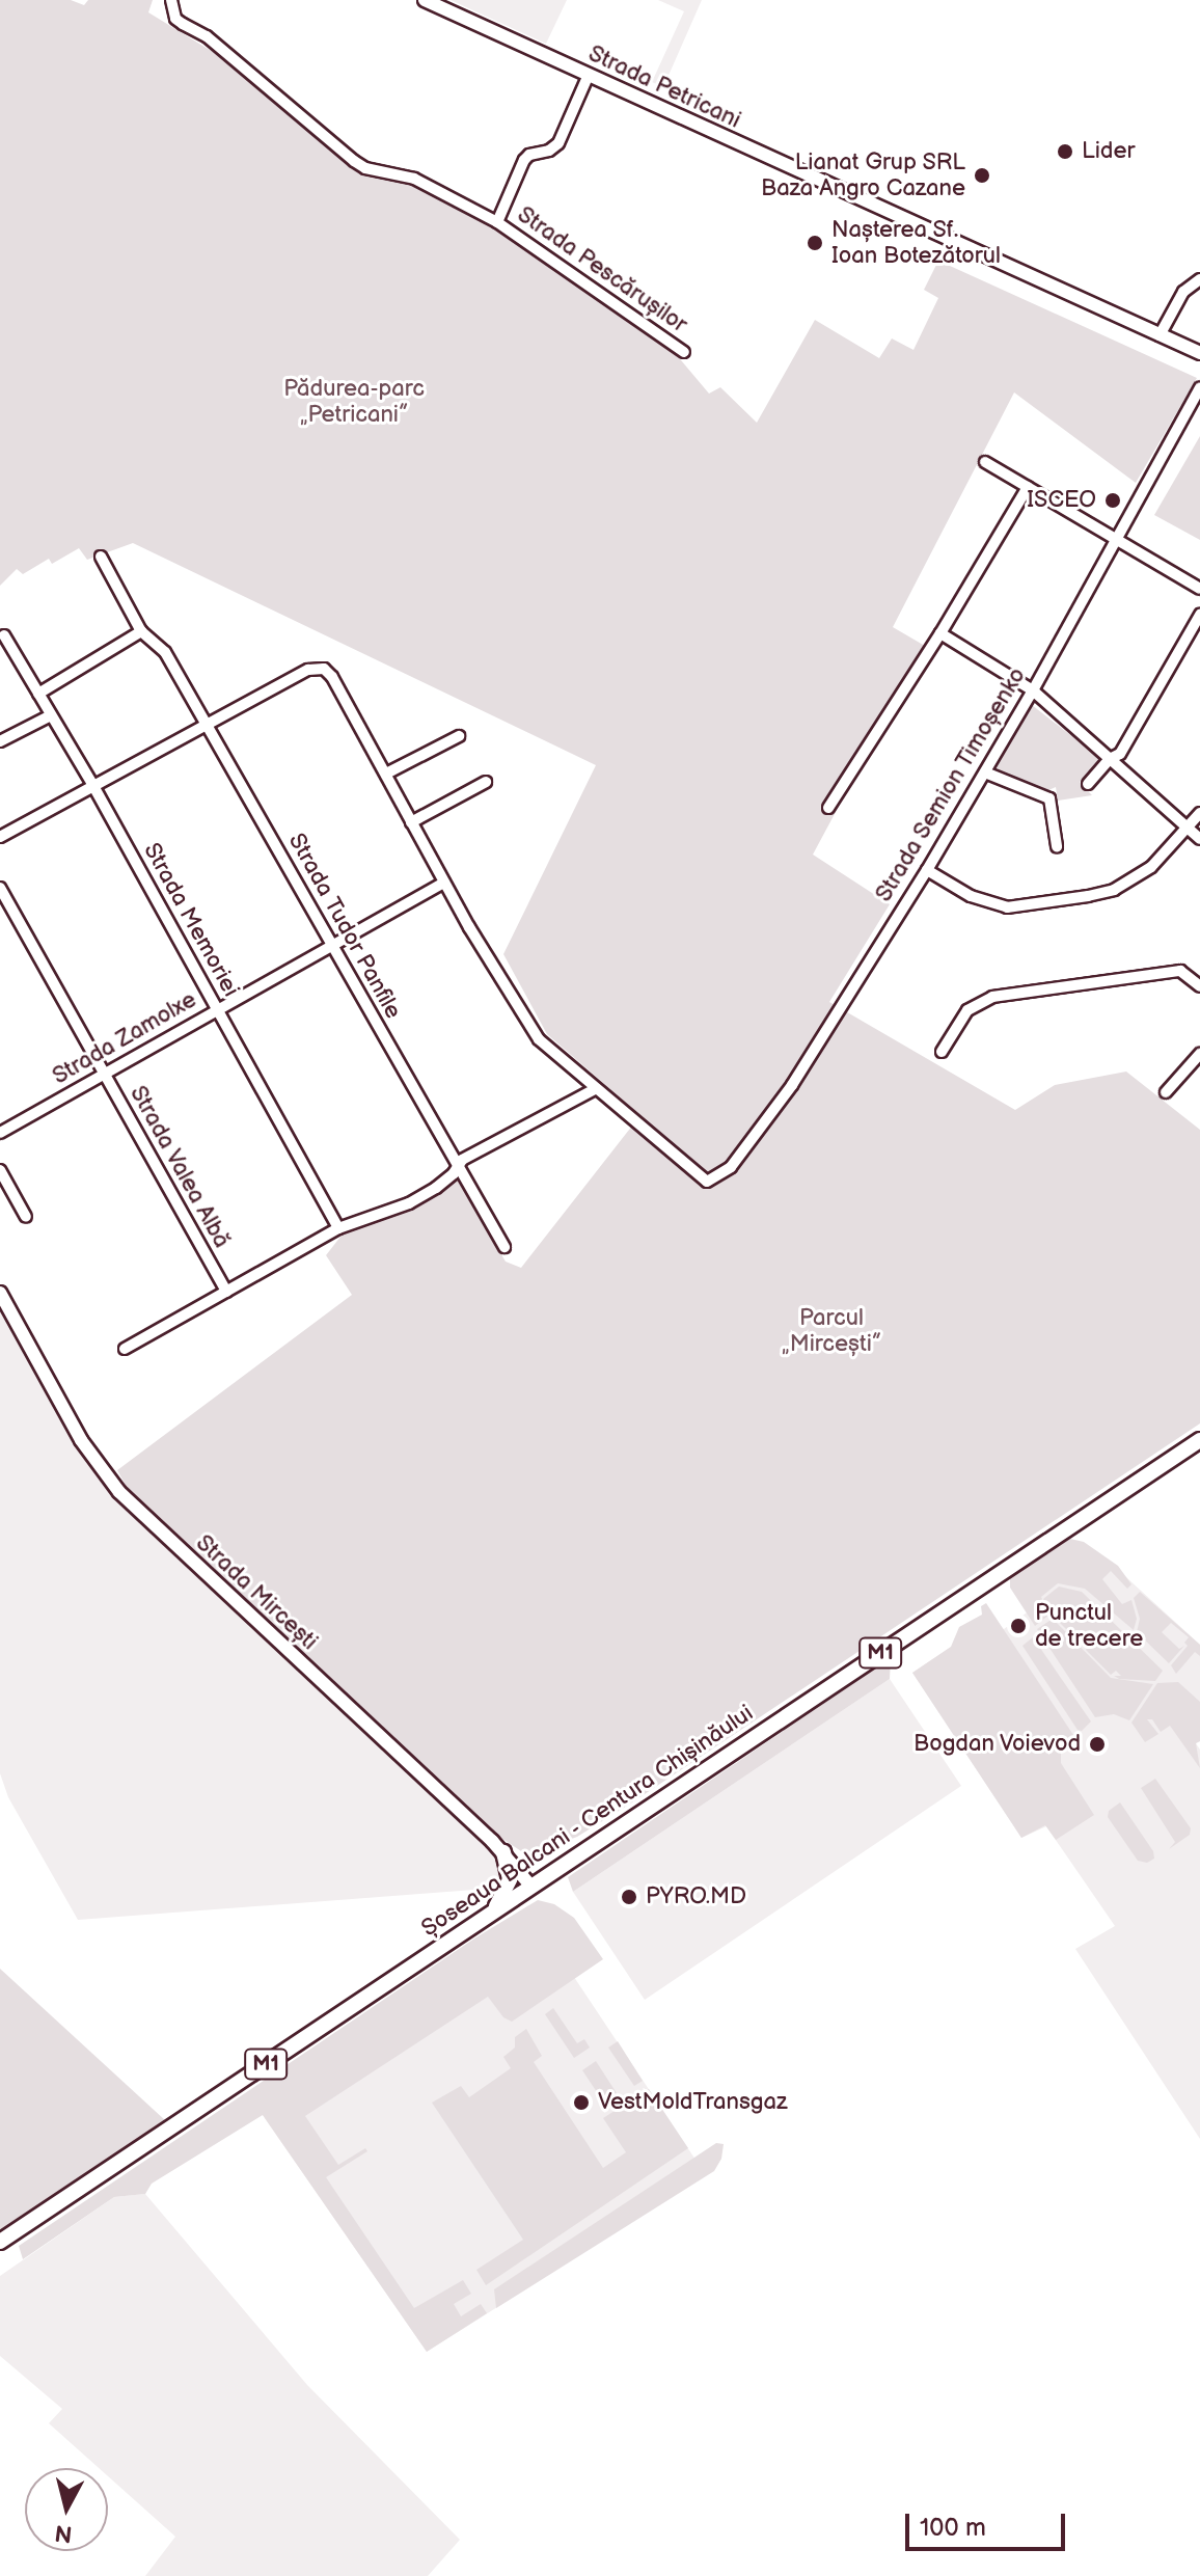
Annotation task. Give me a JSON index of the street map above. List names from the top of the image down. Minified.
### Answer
{"streets":{"highway":["M1","Șoseaua Balcani - Centura Chișinăului"],"main road":["Strada Petricani","Strada Mircești"],"street":["Strada Pescărușilor","Strada Semion Timoșenko","Strada Memoriei","Strada Tudor Panfile","Strada Zamolxe","Strada Valea Albă"]},"crossings":[["Strada Petricani","Strada Pescărușilor"],["Strada Memoriei","Strada Zamolxe"],["Strada Tudor Panfile","Strada Zamolxe"],["Strada Zamolxe","Strada Valea Albă"],["Strada Mircești","Șoseaua Balcani - Centura Chișinăului"]],"parks":["Pădurea-parc „Petricani”","Parcul „Mircești”"],"places":["Lider","Lianat Grup SRL Baza Angro Cazane","Nașterea Sf. Ioan Botezătorul","ISCEO","Punctul de trecere","Bogdan Voievod","PYRO.MD","VestMoldTransgaz"],"scale_bar":"100 m","north":"bottom"}
